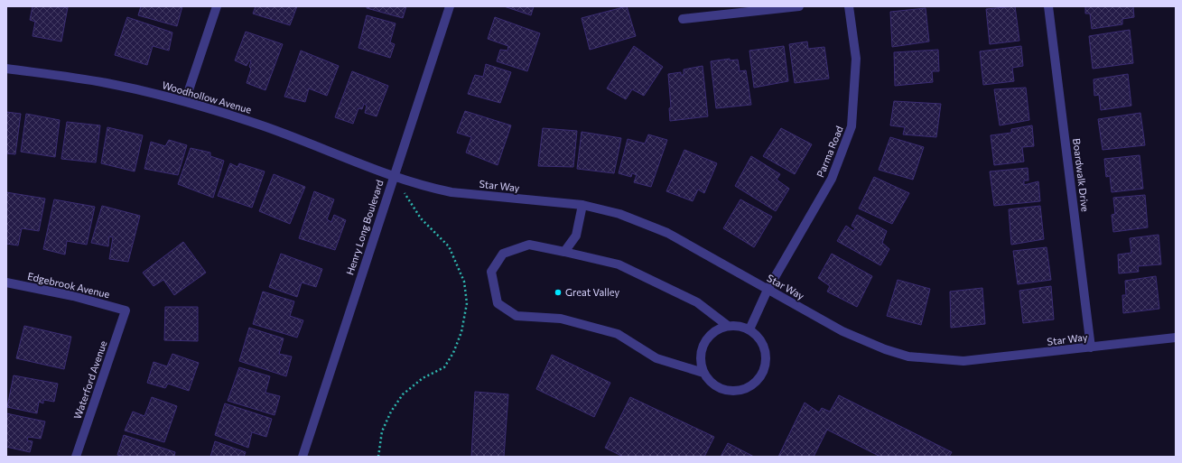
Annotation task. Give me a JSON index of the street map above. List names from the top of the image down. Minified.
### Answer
{"streets":{"street":["Woodhollow Avenue","Parma Road","Boardwalk Drive","Star Way","Henry Long Boulevard","Edgebrook Avenue","Waterford Avenue"]},"crossings":[["Woodhollow Avenue","Star Way"],["Woodhollow Avenue","Henry Long Boulevard"],["Parma Road","Star Way"],["Boardwalk Drive","Star Way"],["Star Way","Henry Long Boulevard"],["Edgebrook Avenue","Waterford Avenue"]],"places":["Great Valley"]}
